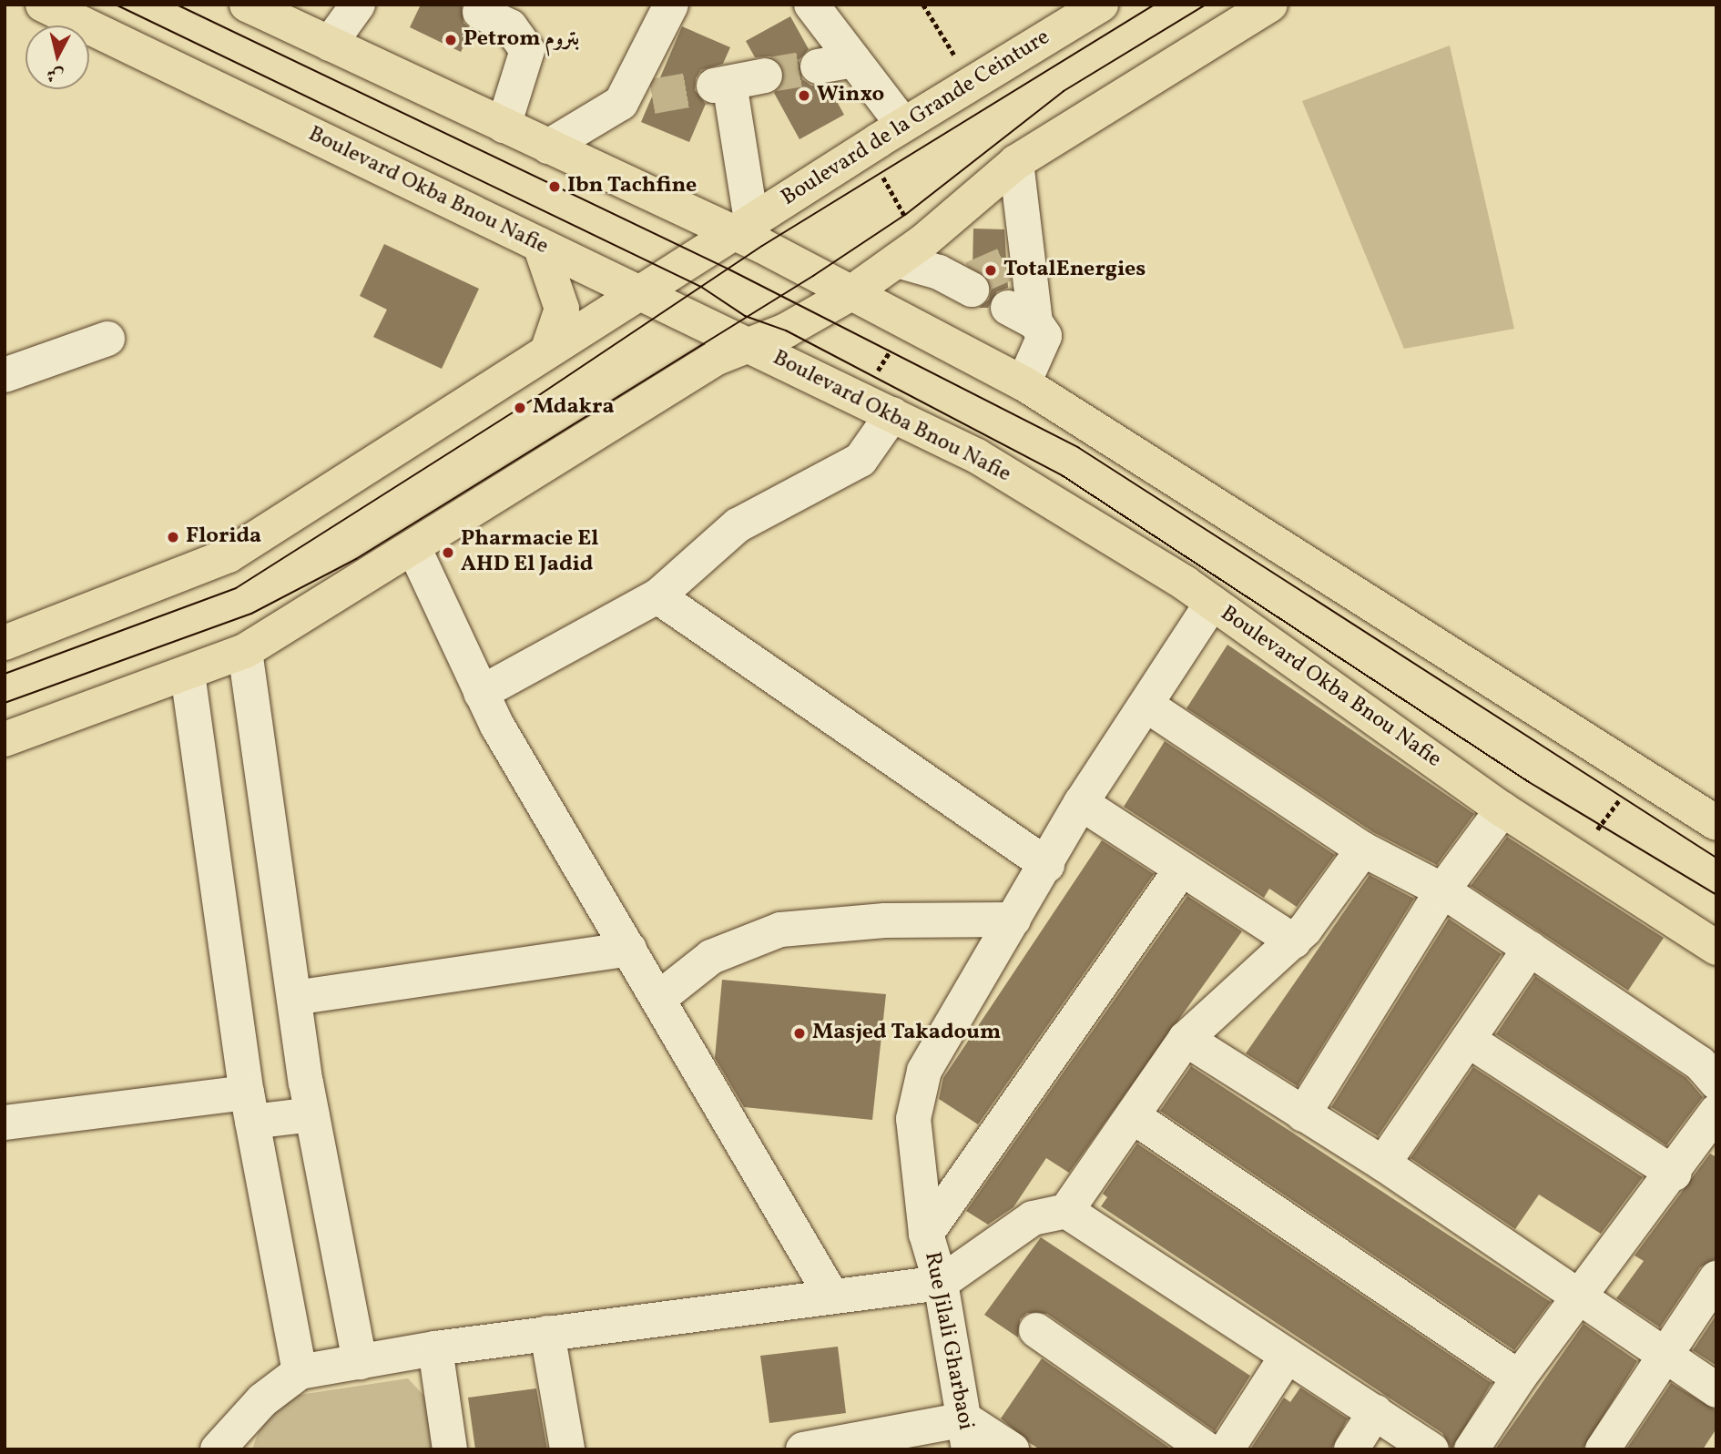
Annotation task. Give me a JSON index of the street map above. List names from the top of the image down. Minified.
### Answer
{"streets":{"main road":["Boulevard de la Grande Ceinture","Boulevard Okba Bnou Nafie"],"street":["Rue Jilali Gharbaoi"]},"crossings":[["Boulevard de la Grande Ceinture","Boulevard Okba Bnou Nafie"],["Boulevard Okba Bnou Nafie","Rue Jilali Gharbaoi"]],"places":["Petrom بتروم","Winxo","Ibn Tachfine","TotalEnergies","Mdakra","Florida","Pharmacie El AHD El Jadid","Masjed Takadoum"],"north":"bottom"}
